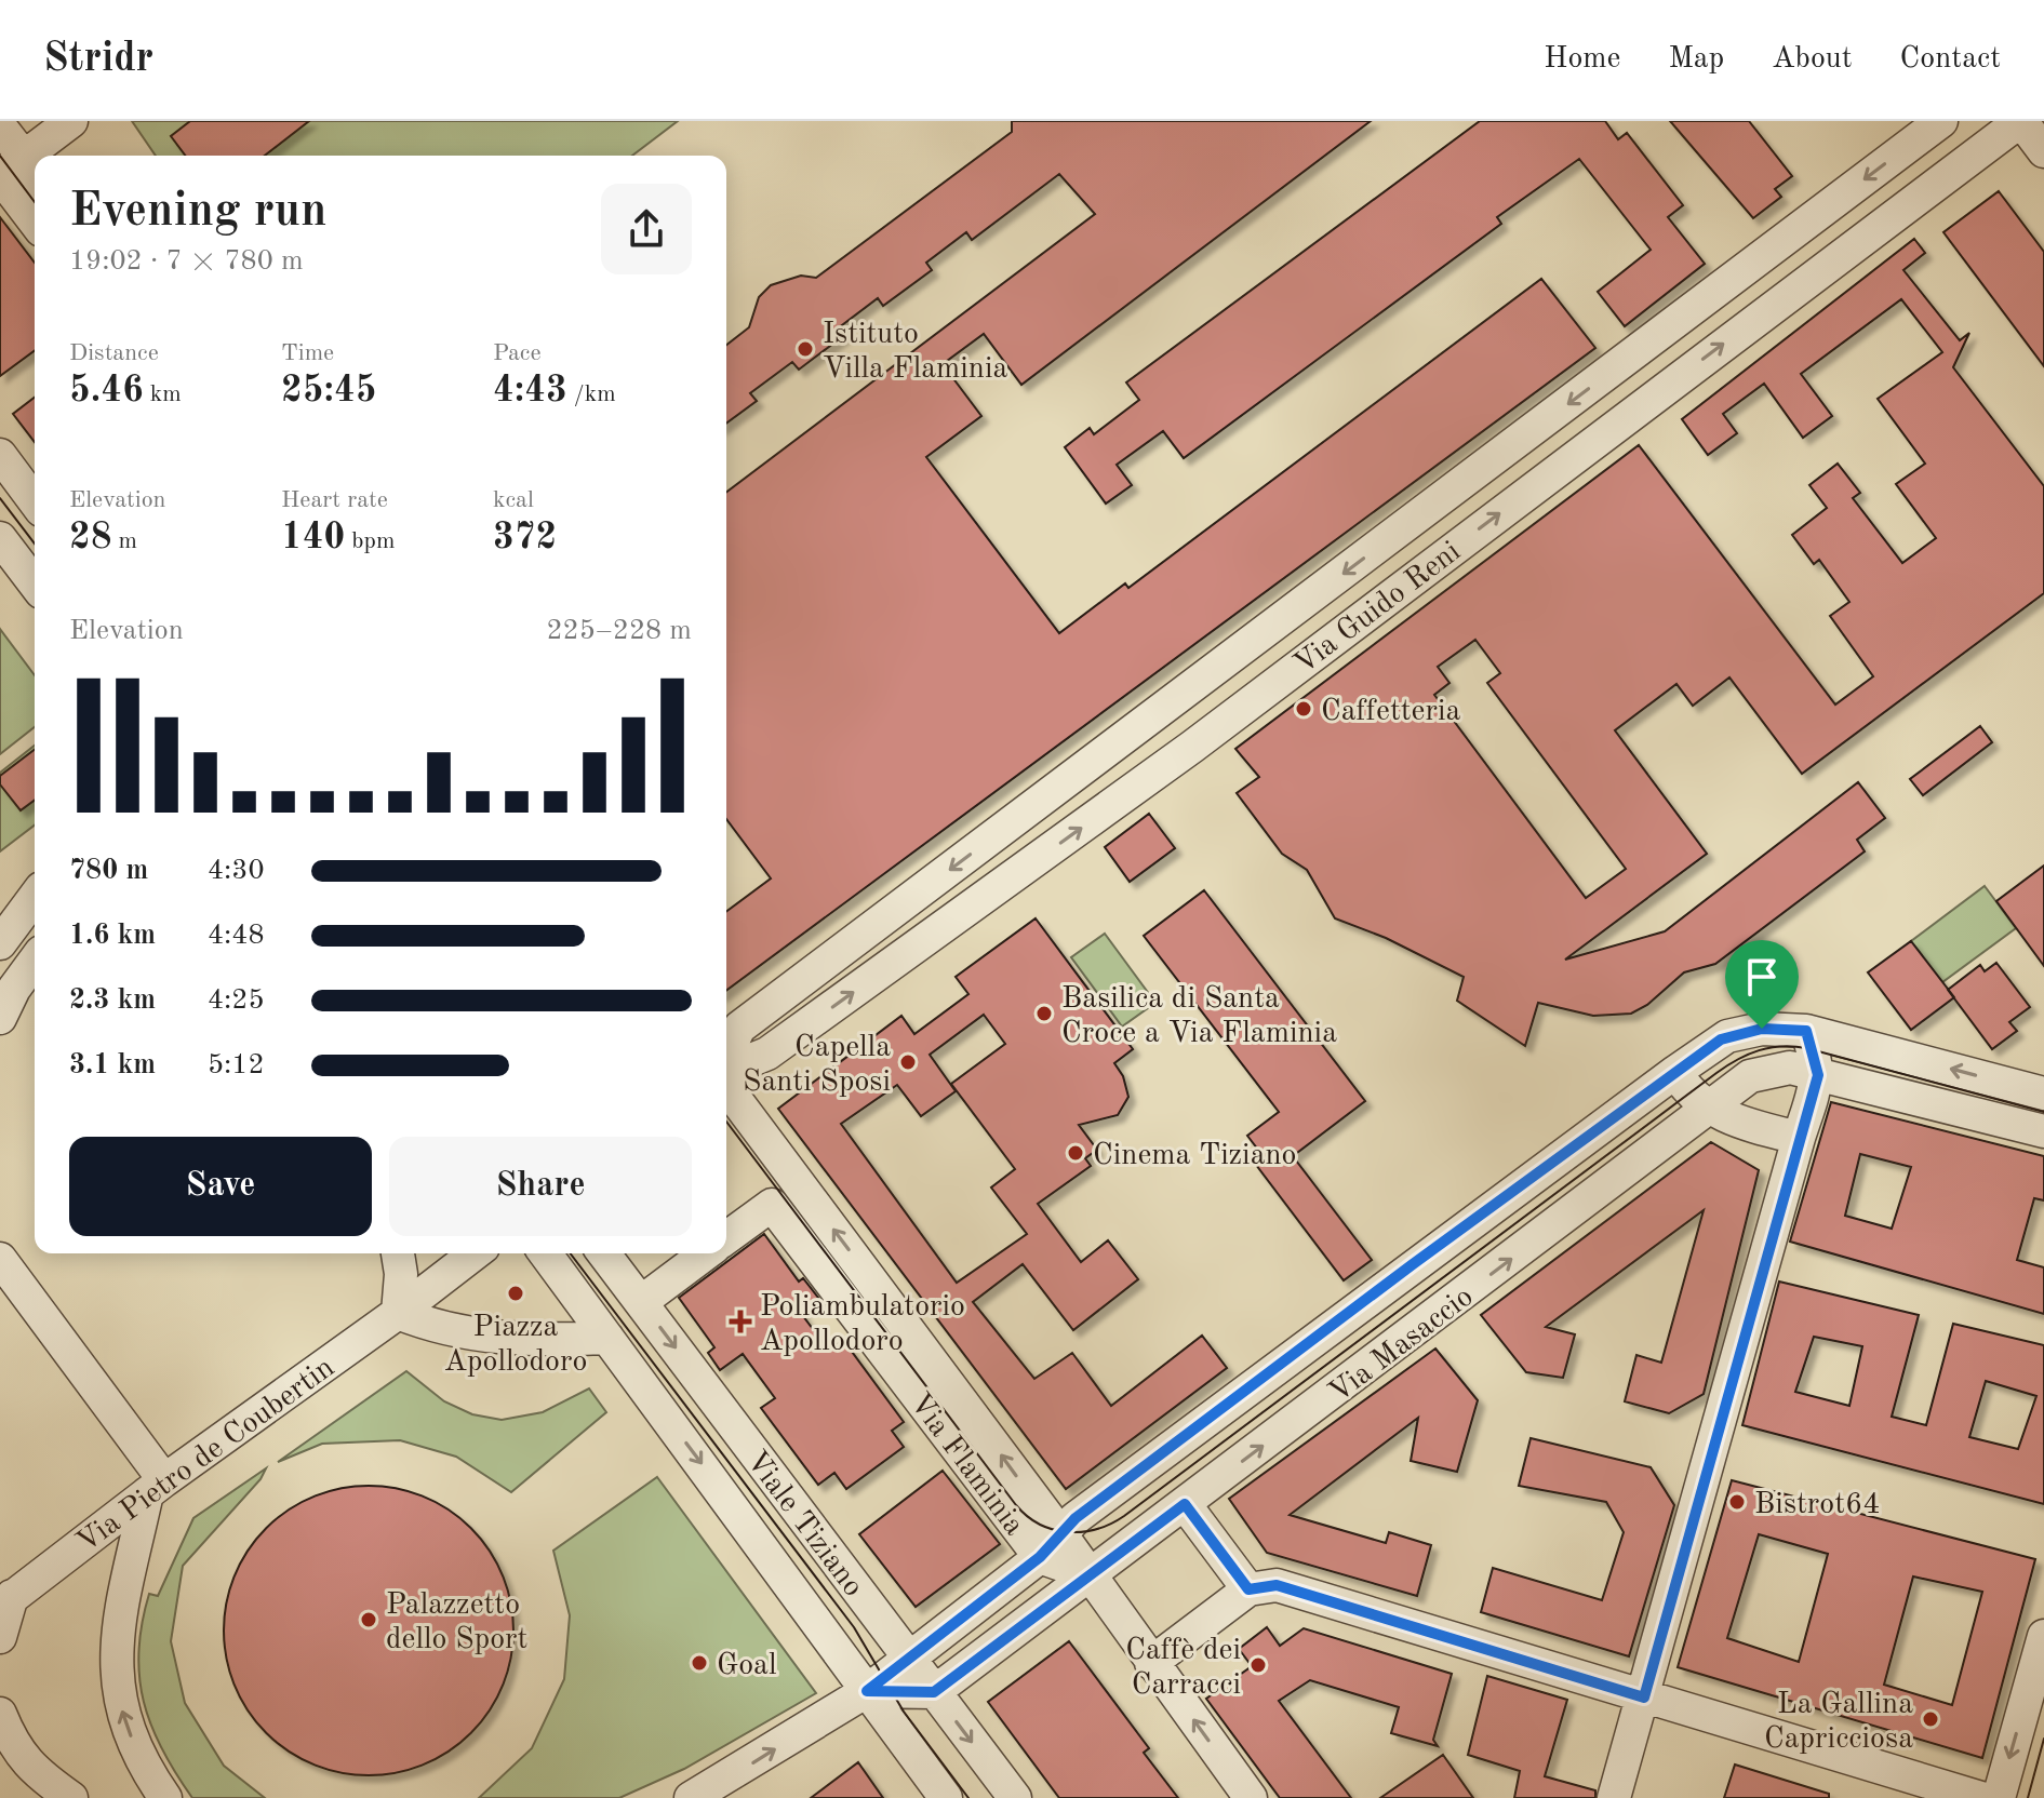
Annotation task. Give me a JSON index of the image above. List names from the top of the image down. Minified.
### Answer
{"streets":{"street":["Via Guido Reni","Via Masaccio","Via Pietro de Coubertin","Via Flaminia","Viale Tiziano"]},"crossings":[["Via Masaccio","Via Flaminia"],["Via Masaccio","Viale Tiziano"]],"one_way":["Via Flaminia","Viale Tiziano"],"places":{"other":["Istituto Villa Flaminia","Caffetteria","Basilica di Santa Croce a Via Flaminia","Capella Santi Sposi","Cinema Tiziano","Piazza Apollodoro","Bistrot64","Palazzetto dello Sport","Goal","Caffè dei Carracci","La Gallina Capricciosa"],"health":["Poliambulatorio Apollodoro"]},"page":{"header":"Stridr","nav":["Home","Map","About","Contact"],"heading":["Evening run","19:02 · 7 × 780 m"],"stats":[["Distance","5.46 km"],["Time","25:45"],["Pace","4:43 /km"],["Elevation","28 m"],["Heart rate","140 bpm"],["kcal","372"]],"chart":["Elevation","225–228 m"],"list":[{"name":"780 m","note":"4:30"},{"name":"1.6 km","note":"4:48"},{"name":"2.3 km","note":"4:25"},{"name":"3.1 km","note":"5:12"}],"buttons":["Save","Share"]}}
